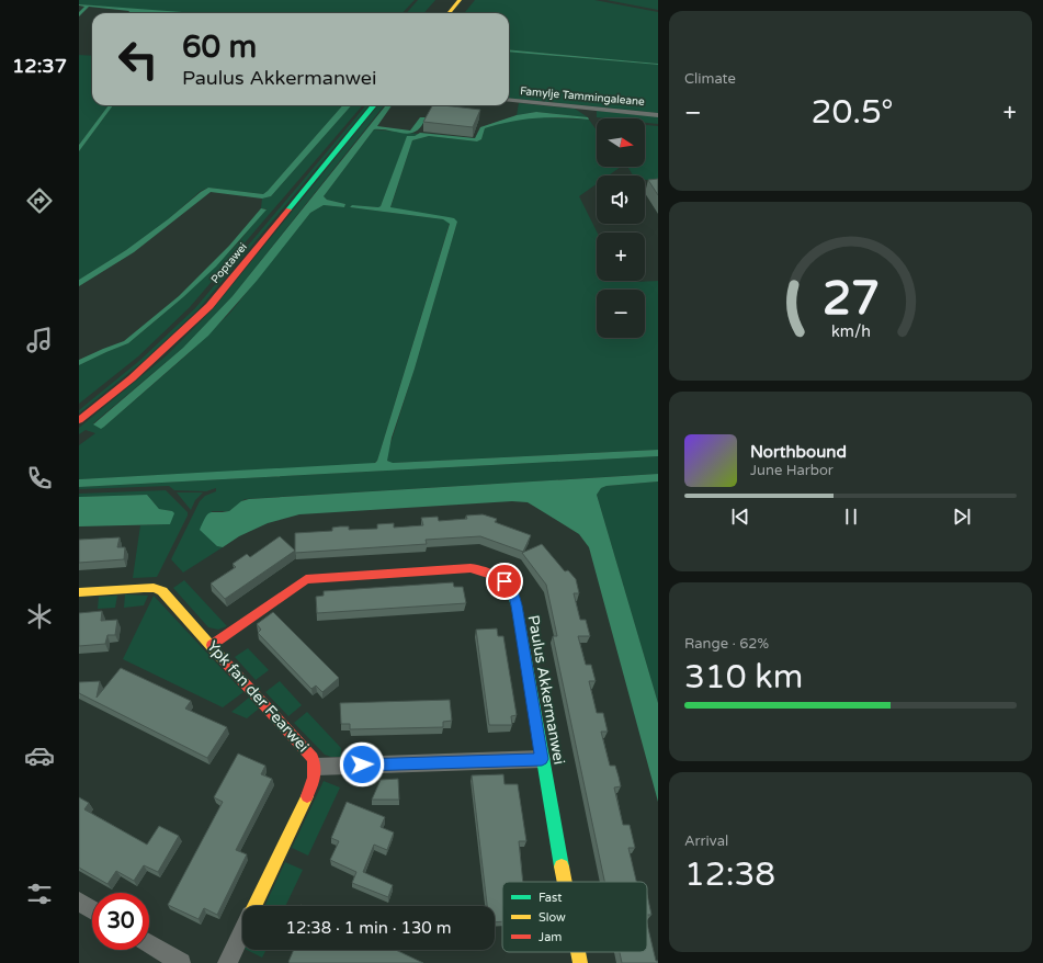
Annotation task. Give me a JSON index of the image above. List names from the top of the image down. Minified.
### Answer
{"streets":{"main road":["Poptawei","Paulus Akkermanwei","Ypk fan der Fearwei"],"street":["Famylje Tammingaleane"]},"crossings":[["Paulus Akkermanwei","Ypk fan der Fearwei"]],"legend":["Fast","Slow","Jam"],"north":"right","page":{"tabs":"12:37","tile":["Climate",["Range · 62%","310 km"],["Arrival","12:38"]],"turn":["60 m","Paulus Akkermanwei"],"heat":["−","20.5°","+"],"map_buttons":["+","−"],"song":["Northbound","June Harbor"],"limit":"30","trip":"12:38 · 1 min · 130 m","gauge":["27","km/h"]}}
